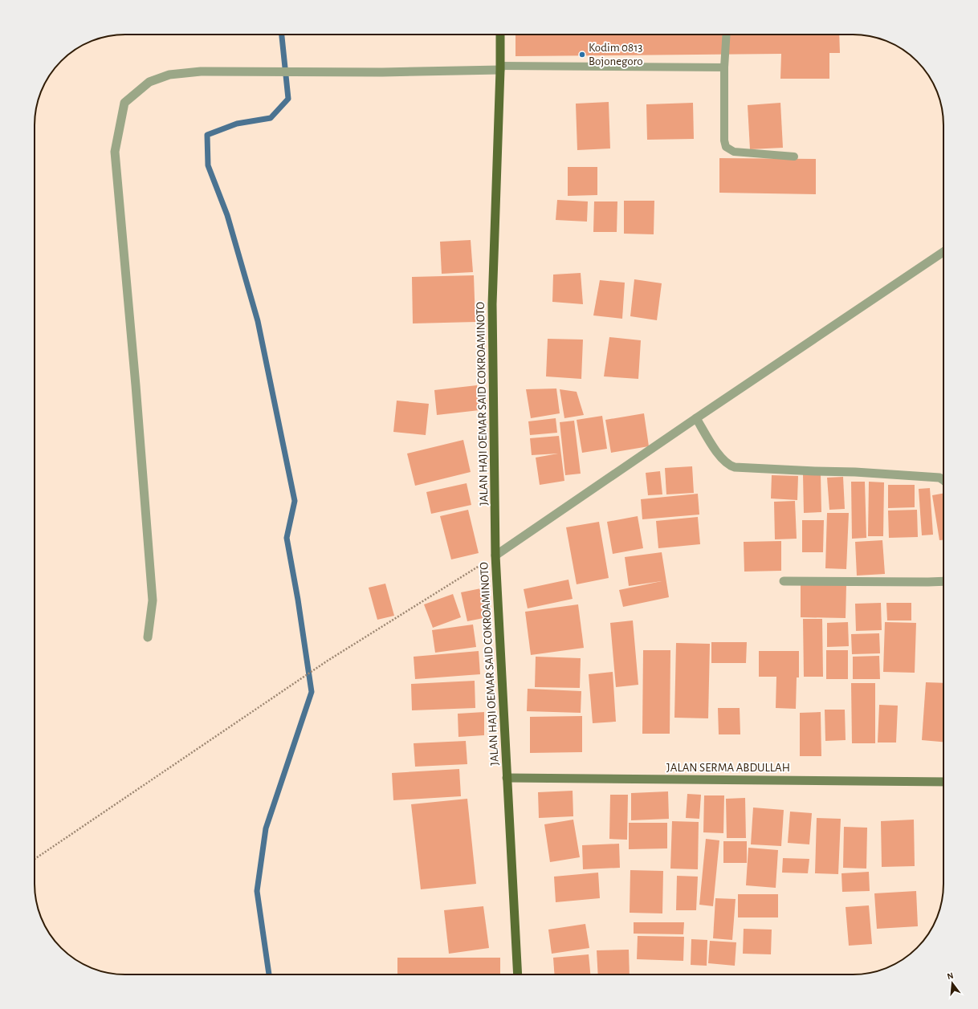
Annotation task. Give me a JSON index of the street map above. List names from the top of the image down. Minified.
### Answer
{"streets":{"main road":["JALAN HAJI OEMAR SAID COKROAMINOTO","JALAN SERMA ABDULLAH"]},"crossings":[["JALAN HAJI OEMAR SAID COKROAMINOTO","JALAN SERMA ABDULLAH"]],"places":["Kodim 0813 Bojonegoro"],"north":"top"}
